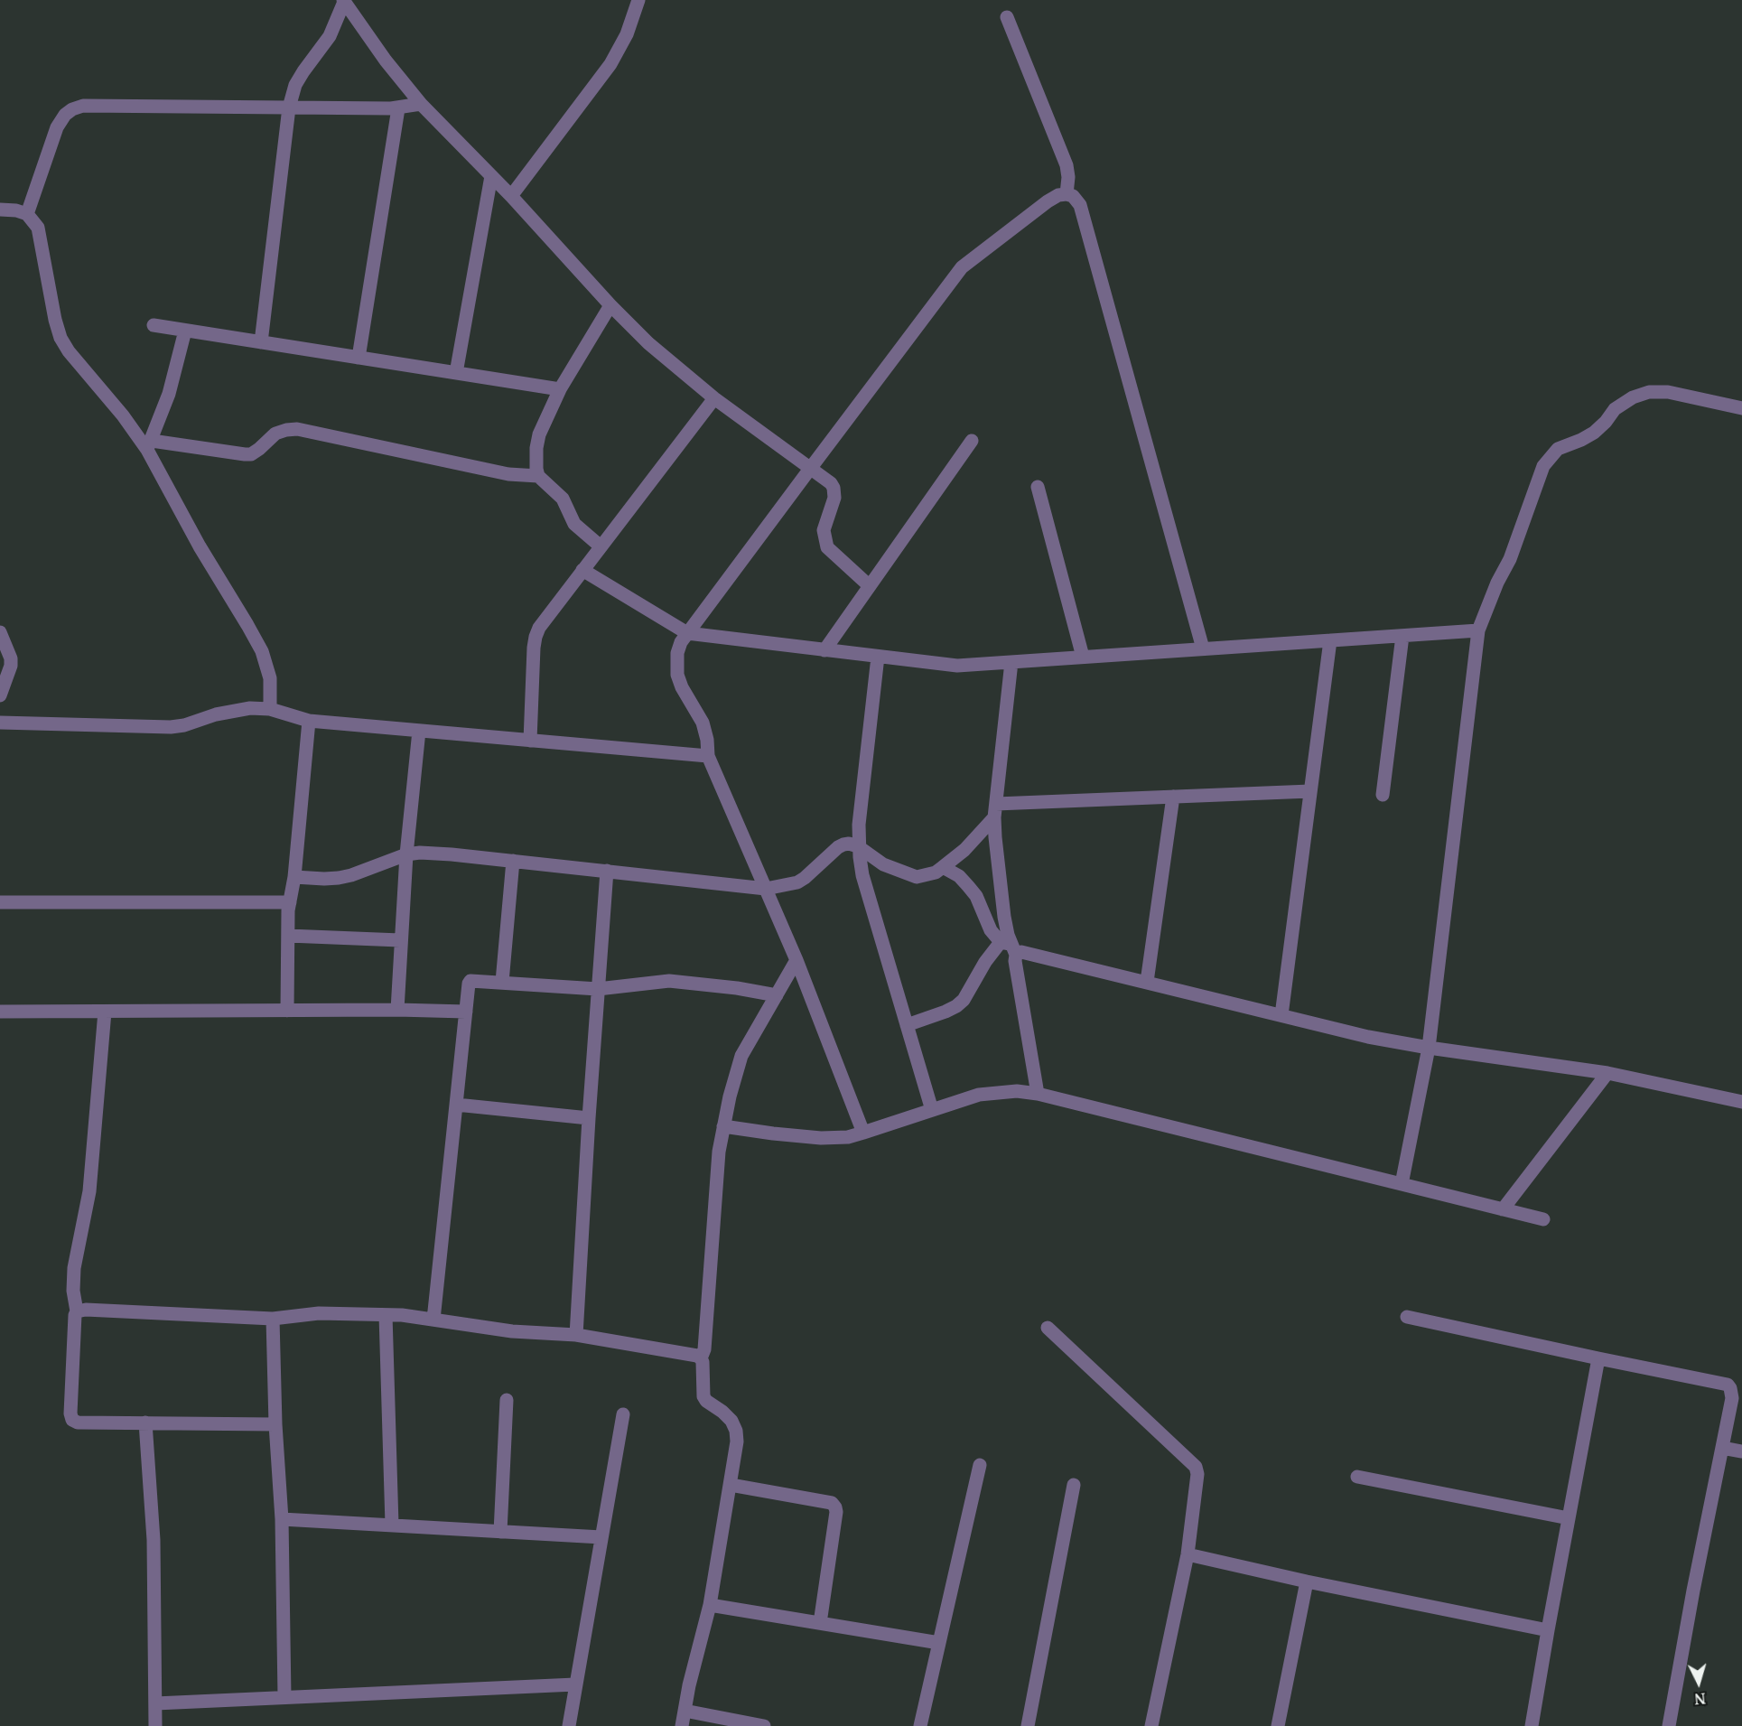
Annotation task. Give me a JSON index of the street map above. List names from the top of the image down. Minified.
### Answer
{"north":"bottom"}
